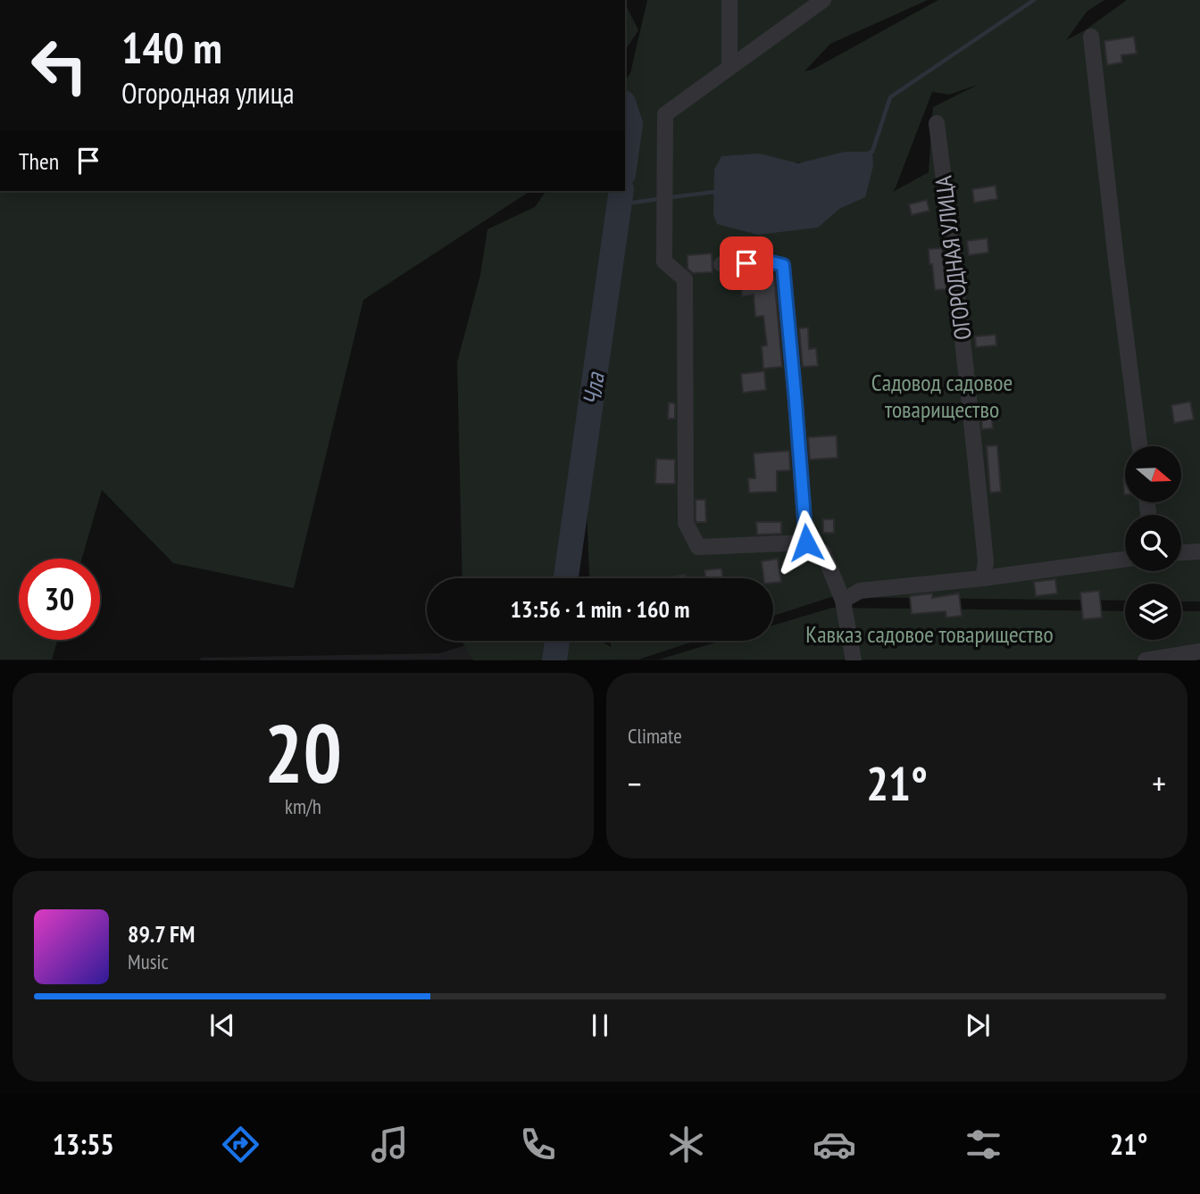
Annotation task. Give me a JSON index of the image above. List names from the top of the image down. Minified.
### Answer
{"streets":{"street":["ОГОРОДНАЯ УЛИЦА"]},"water":["Чла"],"parks":["Садовод садовое товарищество","Кавказ садовое товарищество"],"north":"right","page":{"turn":["140 m","Огородная улица"],"then":"Then","limit":"30","trip":"13:56 · 1 min · 160 m","tile":[["20","km/h"],"Climate"],"heat":["−","21°","+"],"song":["89.7 FM","Music"],"tabs":["13:55","21°"]}}
